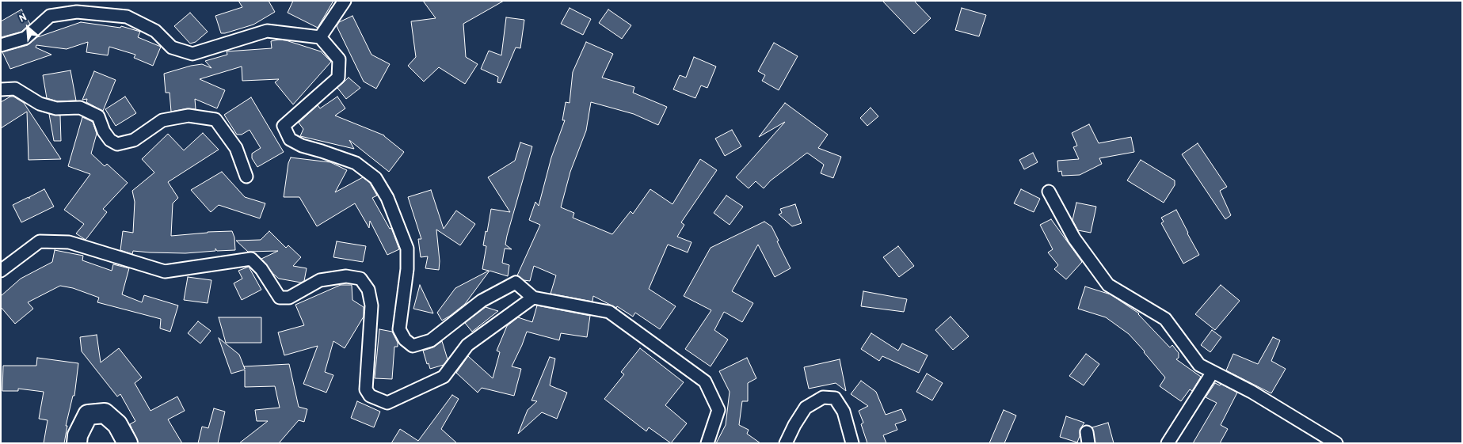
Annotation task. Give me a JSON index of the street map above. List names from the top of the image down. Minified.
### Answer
{"north":"top left"}
